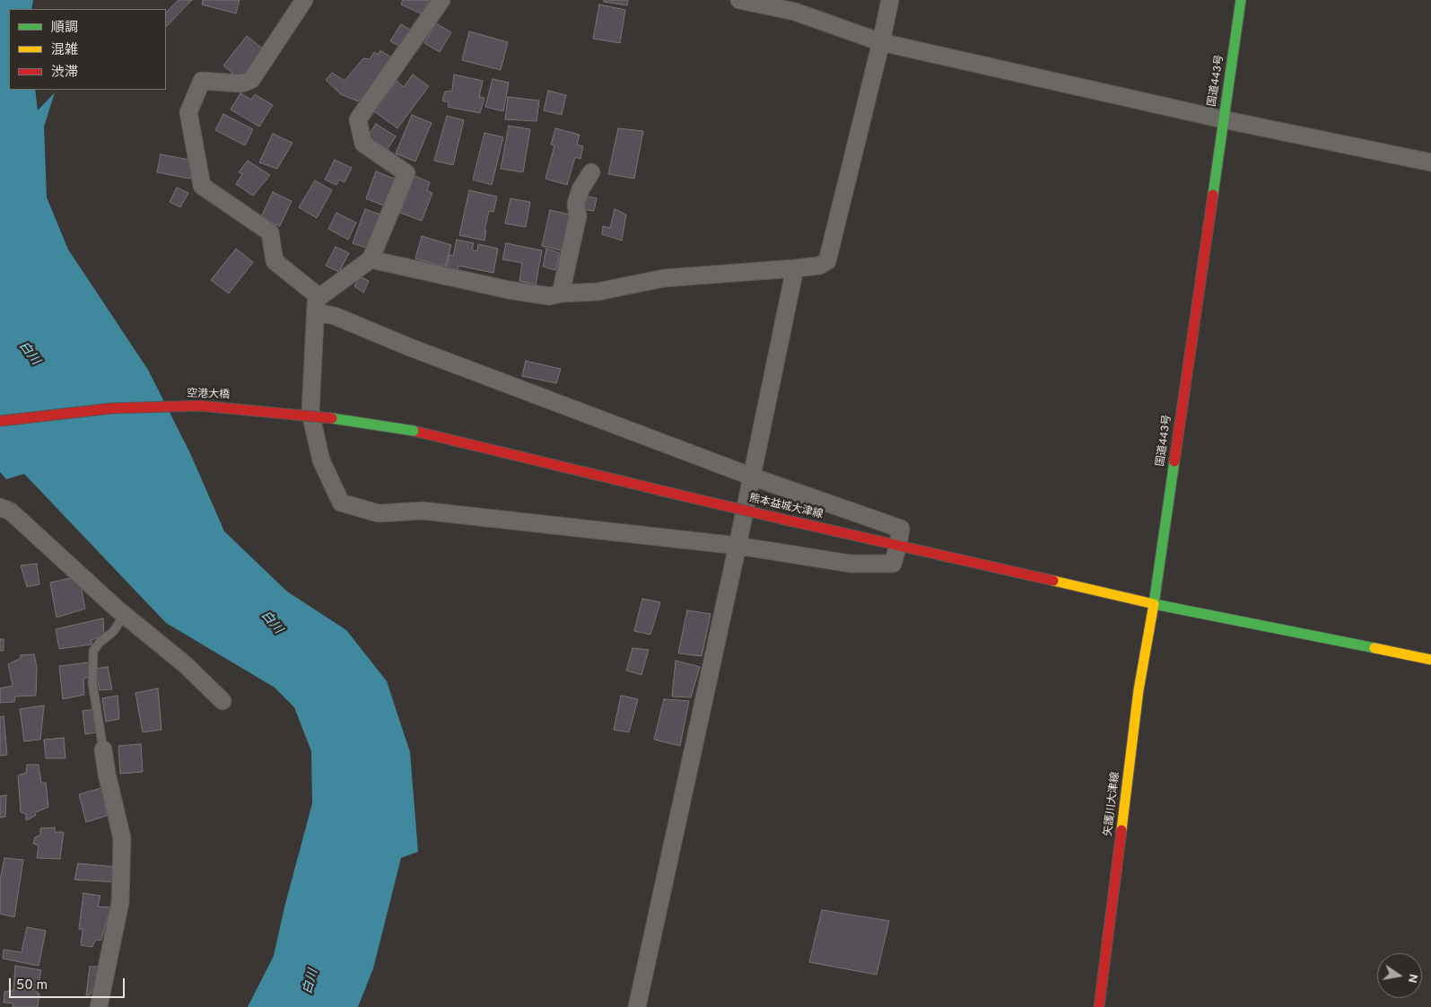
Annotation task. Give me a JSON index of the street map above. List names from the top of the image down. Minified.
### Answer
{"streets":{"main road":["国道443号","空港大橋","熊本益城大津線","矢護川大津線"]},"crossings":[["国道443号","熊本益城大津線"],["国道443号","矢護川大津線"],["空港大橋","熊本益城大津線"],["熊本益城大津線","矢護川大津線"]],"water":["白川"],"legend":["順調","混雑","渋滞"],"scale_bar":"50 m","north":"right"}
